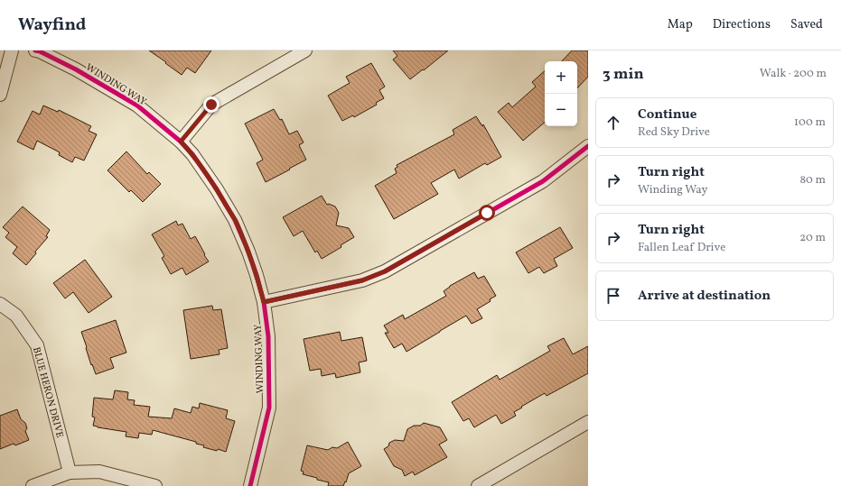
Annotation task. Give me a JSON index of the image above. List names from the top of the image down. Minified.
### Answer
{"streets":{"street":["WINDING WAY","BLUE HERON DRIVE"]},"page":{"header":"Wayfind","nav":["Map","Directions","Saved"],"heading":["3 min","Walk · 200 m"],"map_buttons":["+","−"],"list":[["Continue","Red Sky Drive","100 m"],["Turn right","Winding Way","80 m"],["Turn right","Fallen Leaf Drive","20 m"],"Arrive at destination"]}}
